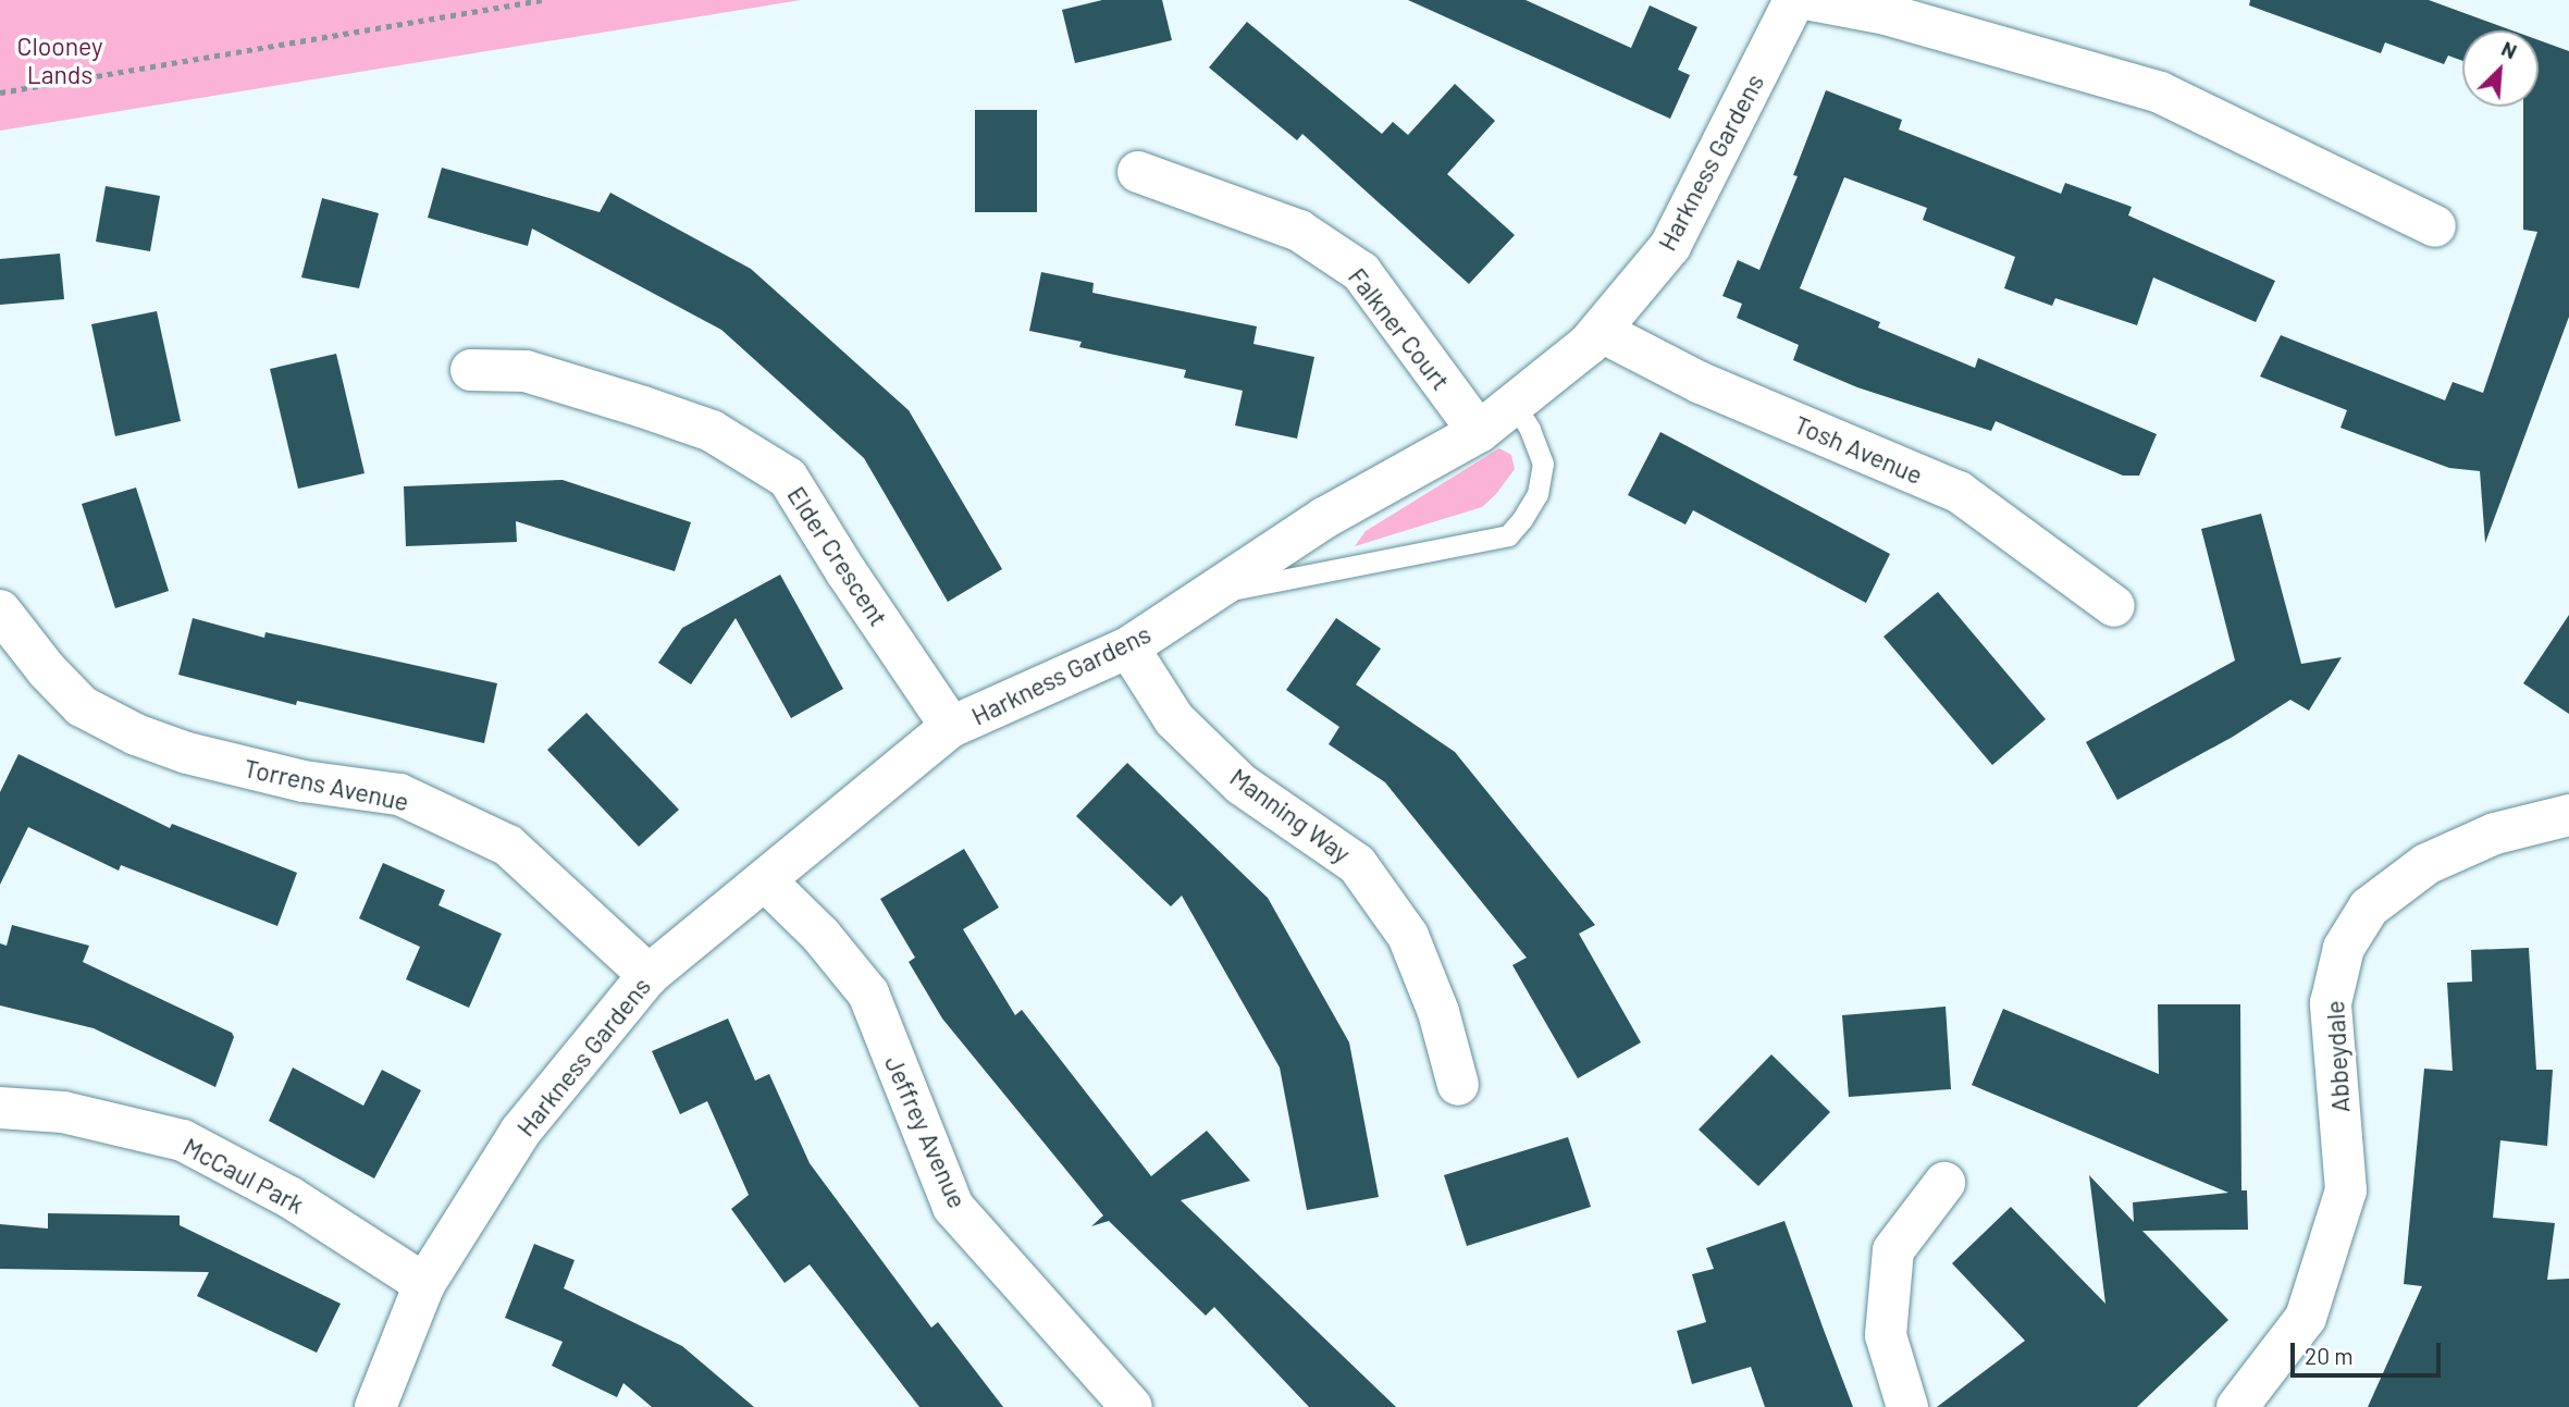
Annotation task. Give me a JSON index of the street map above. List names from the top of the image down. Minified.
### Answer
{"streets":{"street":["Harkness Gardens","Falkner Court","Tosh Avenue","Elder Crescent","Torrens Avenue","Manning Way","Abbeydale","Jeffrey Avenue","McCaul Park"]},"crossings":[["Harkness Gardens","Falkner Court"],["Harkness Gardens","Tosh Avenue"],["Harkness Gardens","Elder Crescent"],["Harkness Gardens","Torrens Avenue"],["Harkness Gardens","Manning Way"],["Harkness Gardens","Jeffrey Avenue"],["Harkness Gardens","McCaul Park"]],"parks":["Clooney Lands"],"scale_bar":"20 m","north":"top right"}
